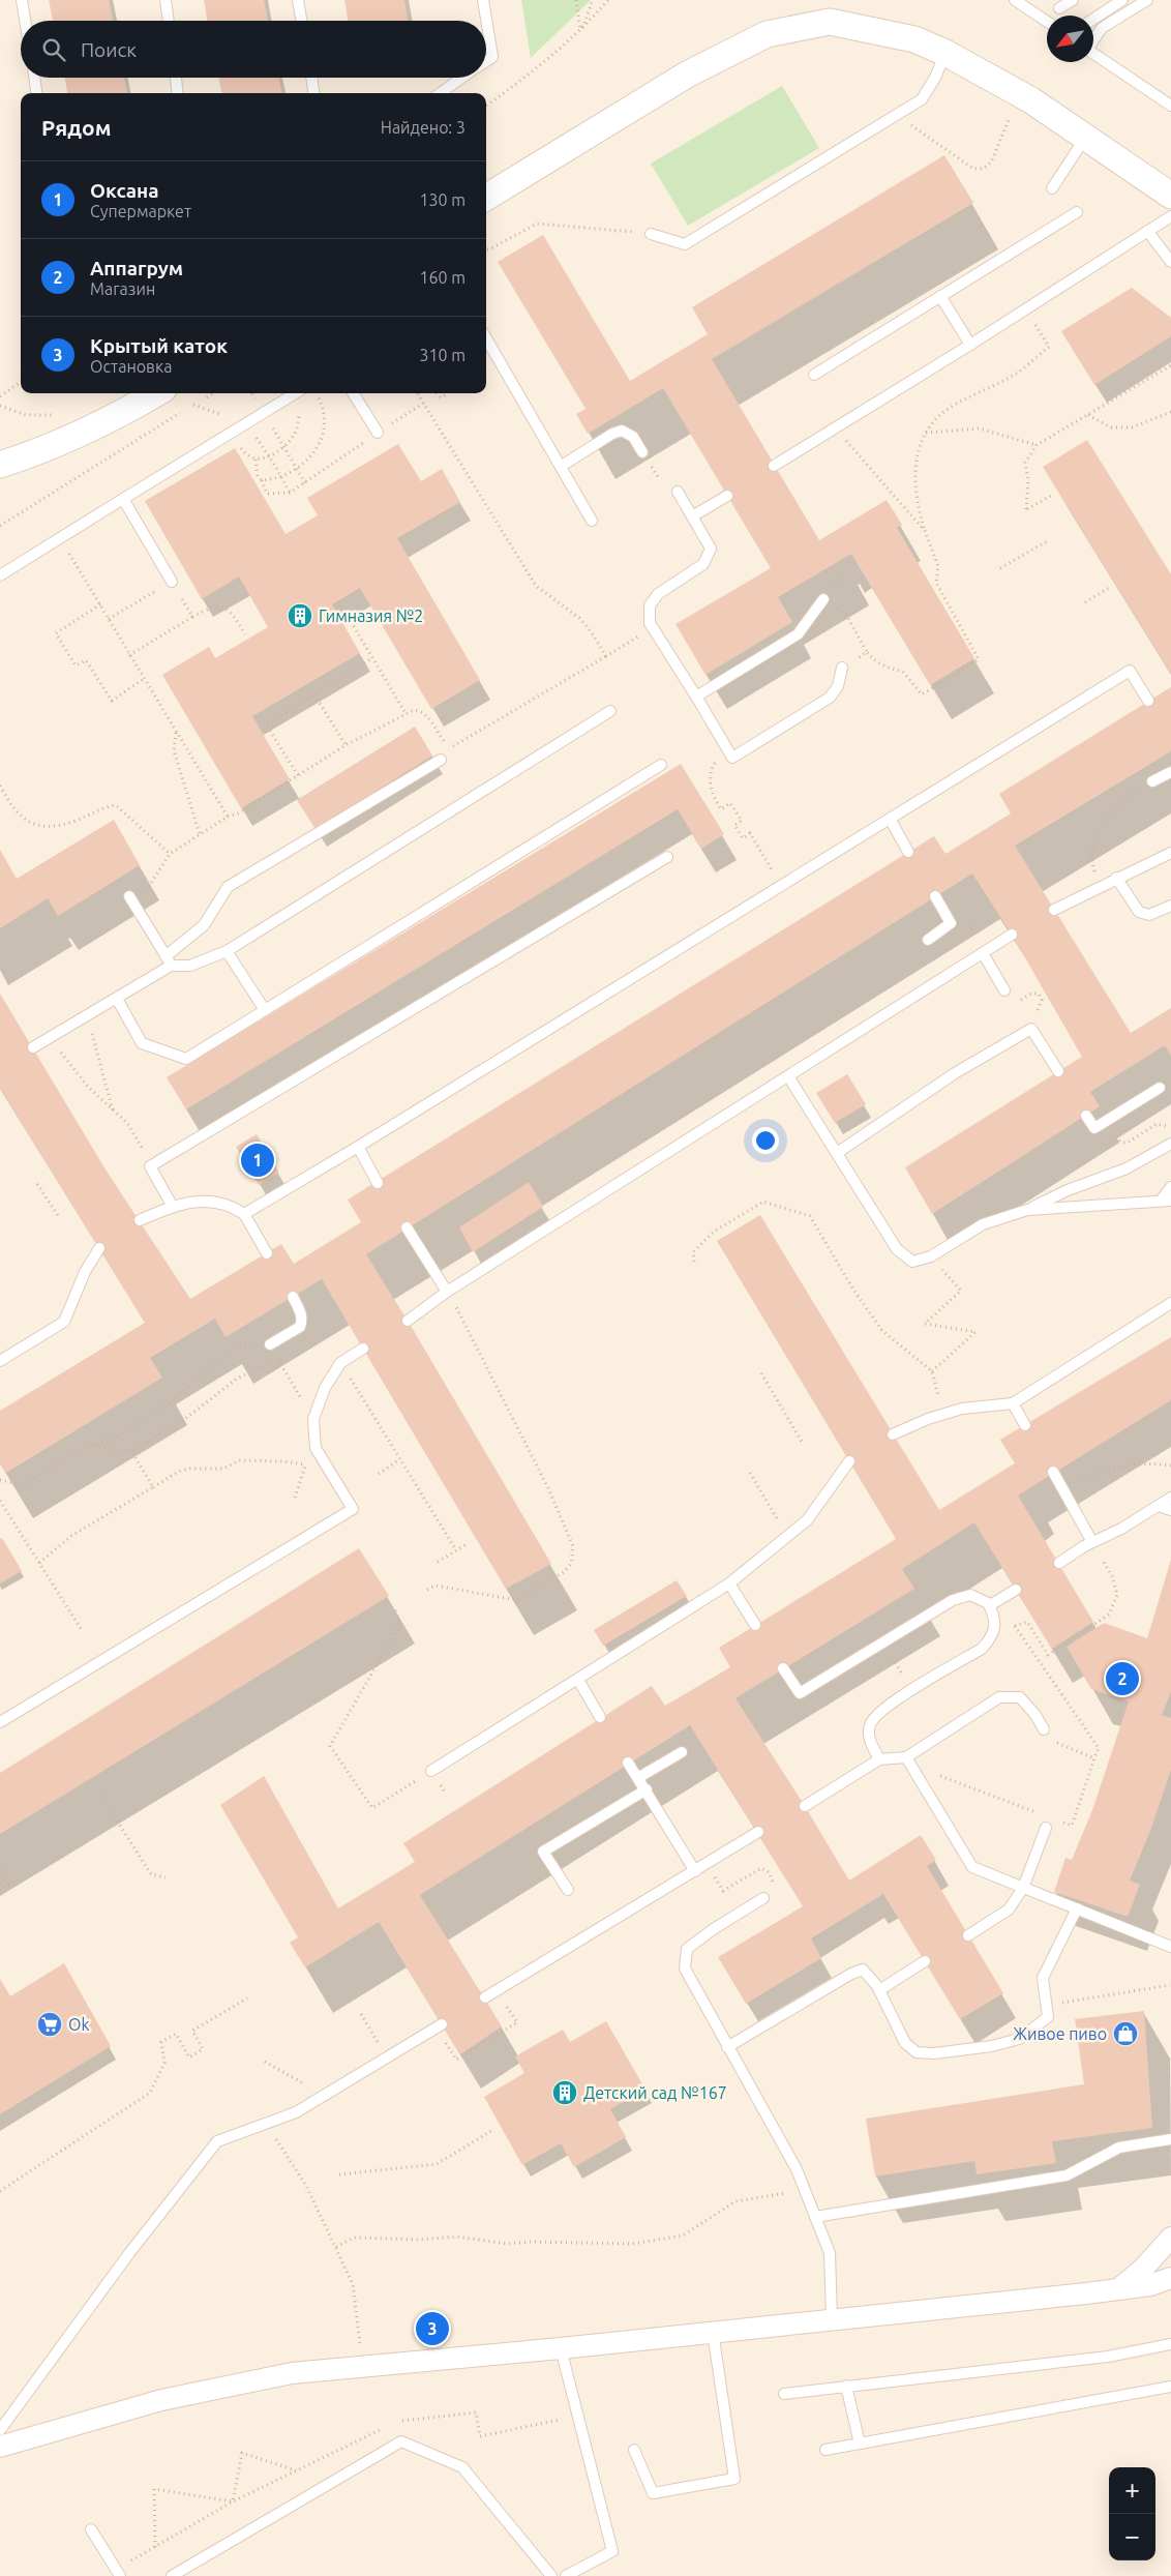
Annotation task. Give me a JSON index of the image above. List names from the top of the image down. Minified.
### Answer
{"places":{"building":["Гимназия №2","Детский сад №167"],"supermarket":["Ok"],"shop":["Живое пиво"]},"north":"bottom left","page":{"search":"Поиск","heading":["Рядом","Найдено: 3"],"list":[{"mark":"1","name":"Оксана","note":"Супермаркет","value":"130 m"},{"mark":"2","name":"Аппагрум","note":"Магазин","value":"160 m"},{"mark":"3","name":"Крытый каток","note":"Остановка","value":"310 m"}],"pins":["1","2","3"],"map_buttons":["+","−"]}}
